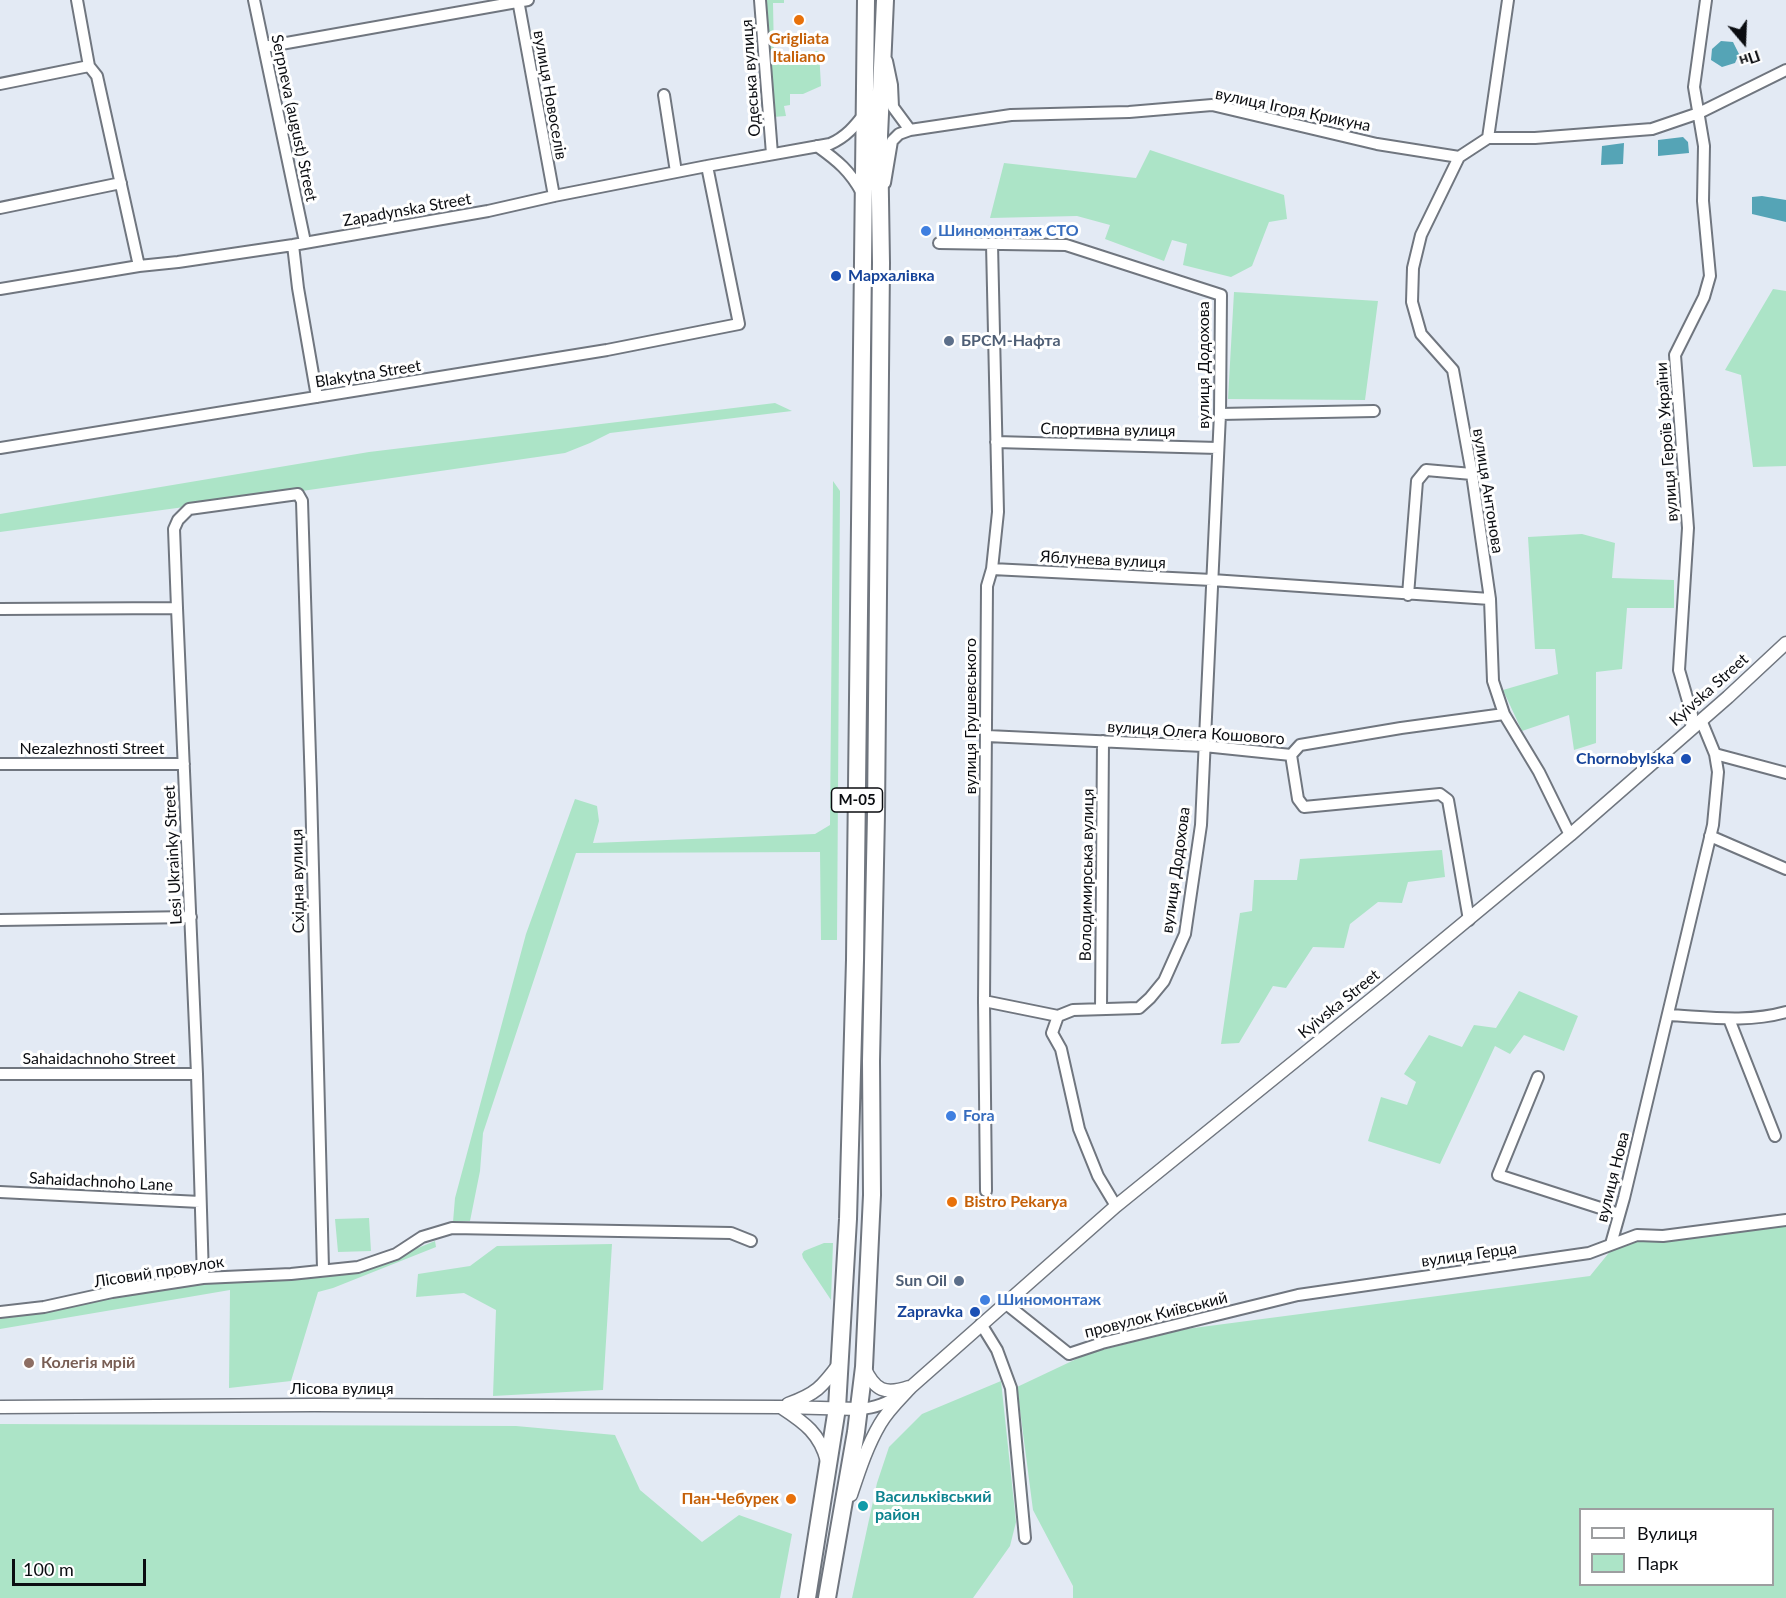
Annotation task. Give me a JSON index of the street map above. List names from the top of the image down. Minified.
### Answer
{"streets":{"highway":["М-05"],"street":["Одеська вулиця","вулиця Новоселів","вулиця Ігоря Крикуна","Serpneva (august) Street","Zapadynska Street","вулиця Додохова","Blakytna Street","Спортивна вулиця","вулиця Героїв України","вулиця Антонова","Яблунева вулиця","Kyivska Street","вулиця Грушевського","вулиця Олега Кошового","Nezalezhnosti Street","Lesi Ukrainky Street","Володимирська вулиця","Східна вулиця","Sahaidachnoho Street","вулиця Нова","Sahaidachnoho Lane","вулиця Герца","Лісовий провулок","провулок Київський","Лісова вулиця"]},"crossings":[["Одеська вулиця","Zapadynska Street"],["вулиця Новоселів","Zapadynska Street"],["вулиця Ігоря Крикуна","вулиця Антонова"],["Serpneva (august) Street","Zapadynska Street"],["Zapadynska Street","Blakytna Street"],["Zapadynska Street","М-05"],["вулиця Додохова","Спортивна вулиця"],["вулиця Додохова","Яблунева вулиця"],["вулиця Додохова","вулиця Грушевського"],["вулиця Додохова","вулиця Олега Кошового"],["вулиця Додохова","Володимирська вулиця"],["Спортивна вулиця","вулиця Грушевського"],["вулиця Героїв України","Kyivska Street"],["вулиця Героїв України","вулиця Нова"],["вулиця Антонова","Kyivska Street"],["вулиця Антонова","вулиця Олега Кошового"],["Яблунева вулиця","вулиця Грушевського"],["Kyivska Street","М-05"],["Kyivska Street","вулиця Нова"],["Kyivska Street","провулок Київський"],["вулиця Грушевського","вулиця Олега Кошового"],["вулиця Олега Кошового","Володимирська вулиця"],["Nezalezhnosti Street","Lesi Ukrainky Street"],["М-05","Лісова вулиця"],["Lesi Ukrainky Street","Східна вулиця"],["Lesi Ukrainky Street","Sahaidachnoho Street"],["Lesi Ukrainky Street","Sahaidachnoho Lane"],["Lesi Ukrainky Street","Лісовий провулок"],["Східна вулиця","Лісовий провулок"],["вулиця Нова","вулиця Герца"],["вулиця Герца","провулок Київський"]],"places":["Grigliata Italiano","Шиномонтаж СТО","Мархалівка","БРСМ-Нафта","Chornobylska","Fora","Bistro Pekarya","Sun Oil","Шиномонтаж","Zapravka","Колегія мрій","Пан-Чебурек","Васильківський район"],"legend":["Вулиця","Парк"],"scale_bar":"100 m","north":"bottom"}
